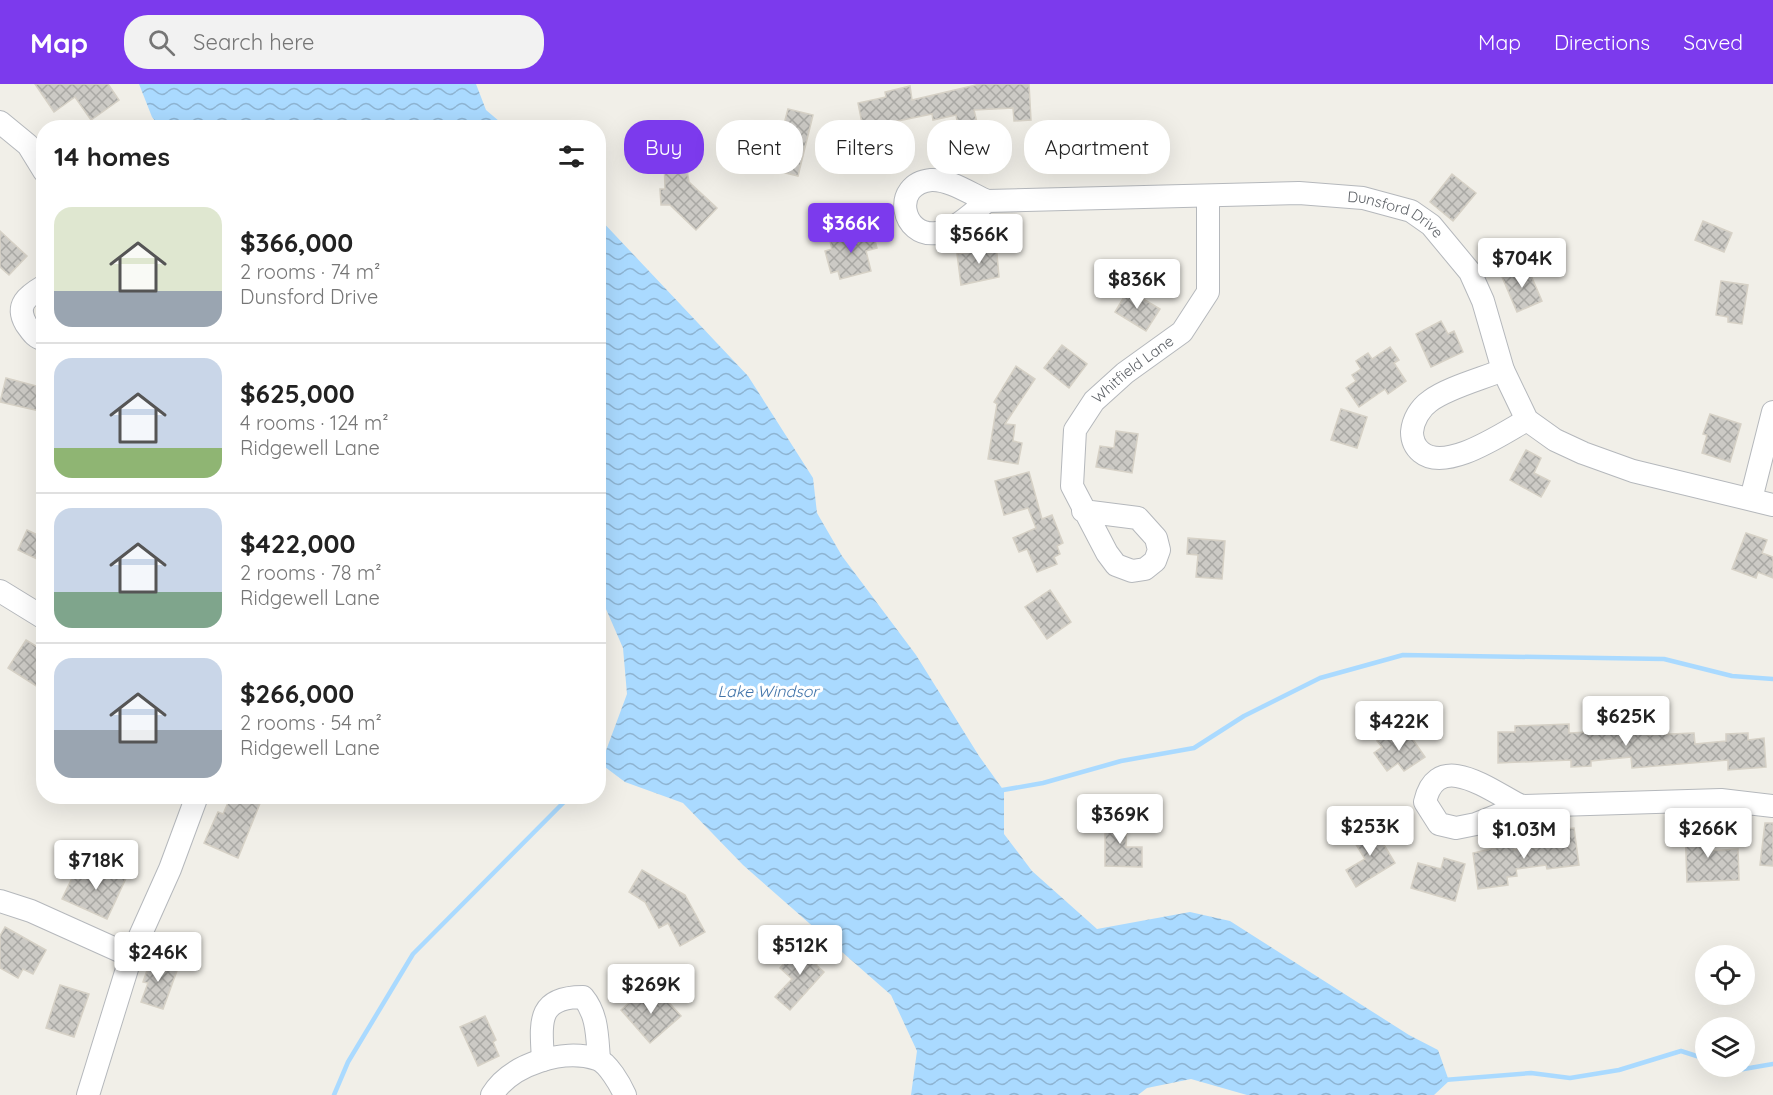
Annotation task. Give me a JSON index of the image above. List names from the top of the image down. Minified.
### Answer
{"streets":{"street":["Dunsford Drive","Whitfield Lane"]},"crossings":[["Dunsford Drive","Whitfield Lane"]],"water":["Lake Windsor"],"page":{"header":"Map","search":"Search here","nav":["Map","Directions","Saved"],"chip":["Buy","Rent","Filters","New","Apartment"],"heading":"14 homes","list":[{"name":"$366,000","note":"2 rooms · 74 m² · Dunsford Drive"},{"name":"$625,000","note":"4 rooms · 124 m² · Ridgewell Lane"},{"name":"$422,000","note":"2 rooms · 78 m² · Ridgewell Lane"},{"name":"$266,000","note":"2 rooms · 54 m² · Ridgewell Lane"}],"price":["$366K","$566K","$704K","$836K","$625K","$422K","$369K","$253K","$266K","$1.03M","$718K","$512K","$246K","$269K"]}}
